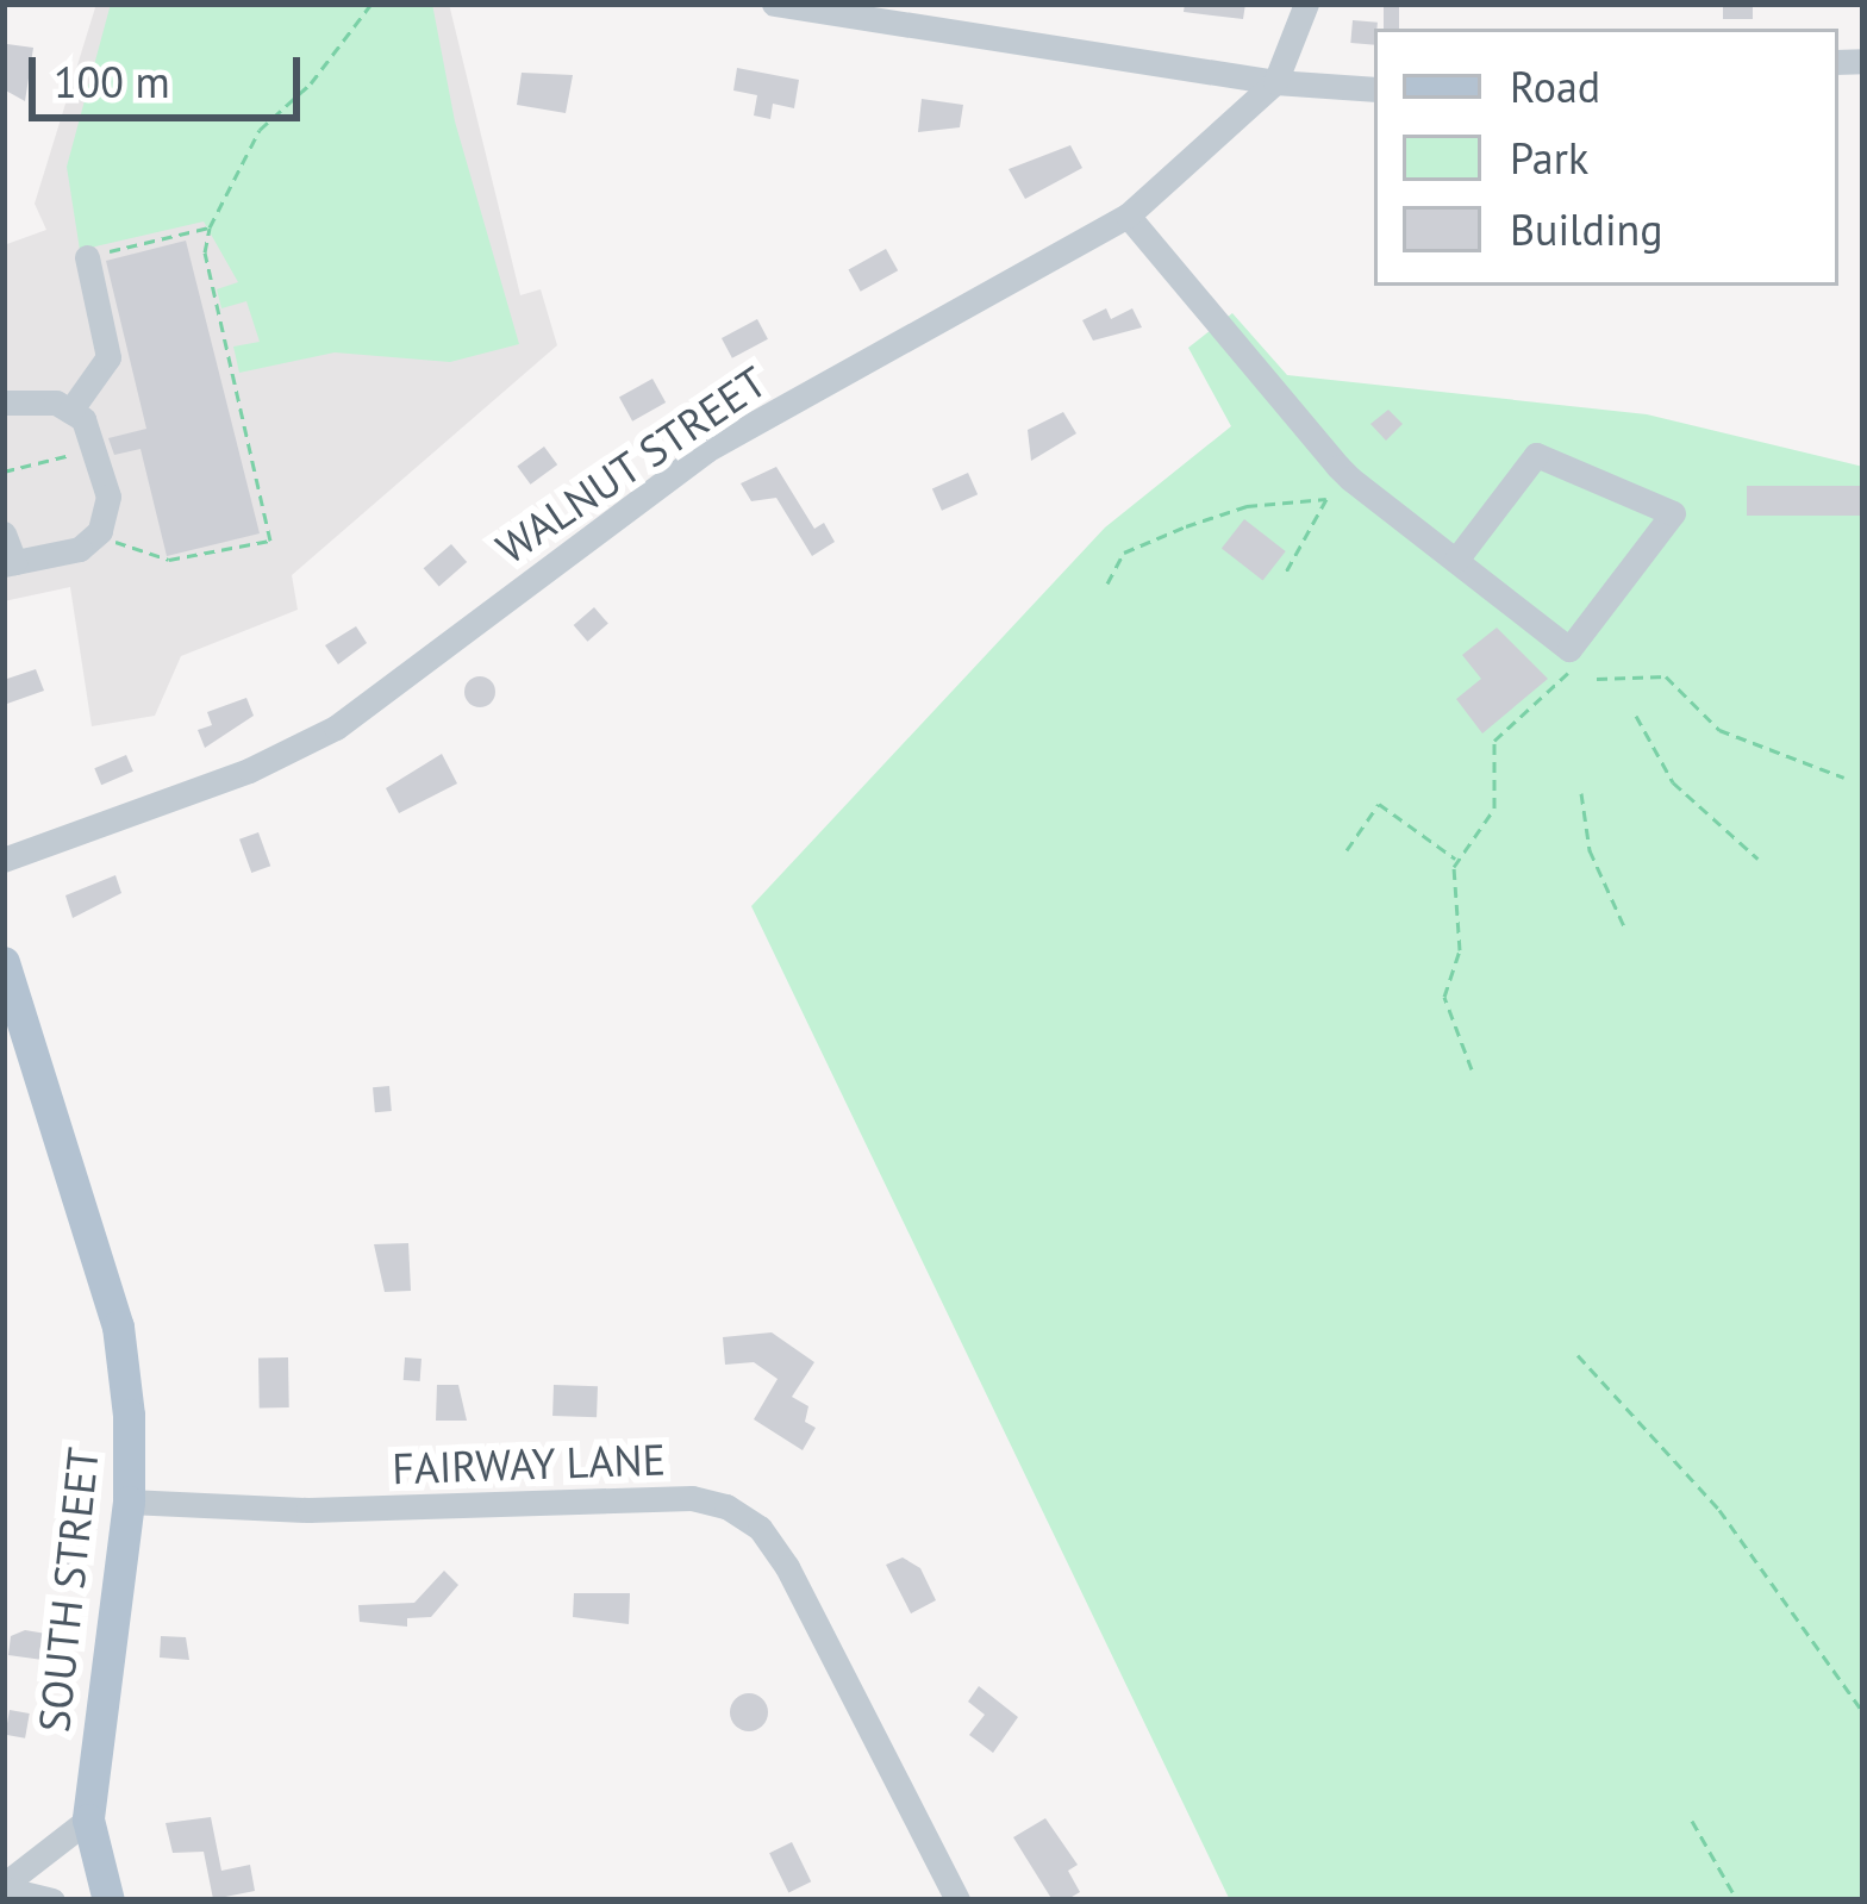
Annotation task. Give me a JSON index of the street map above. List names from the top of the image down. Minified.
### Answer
{"streets":{"main road":["SOUTH STREET"],"street":["WALNUT STREET","FAIRWAY LANE"]},"crossings":[["FAIRWAY LANE","SOUTH STREET"]],"legend":["Road","Park","Building"],"scale_bar":"100 m"}
